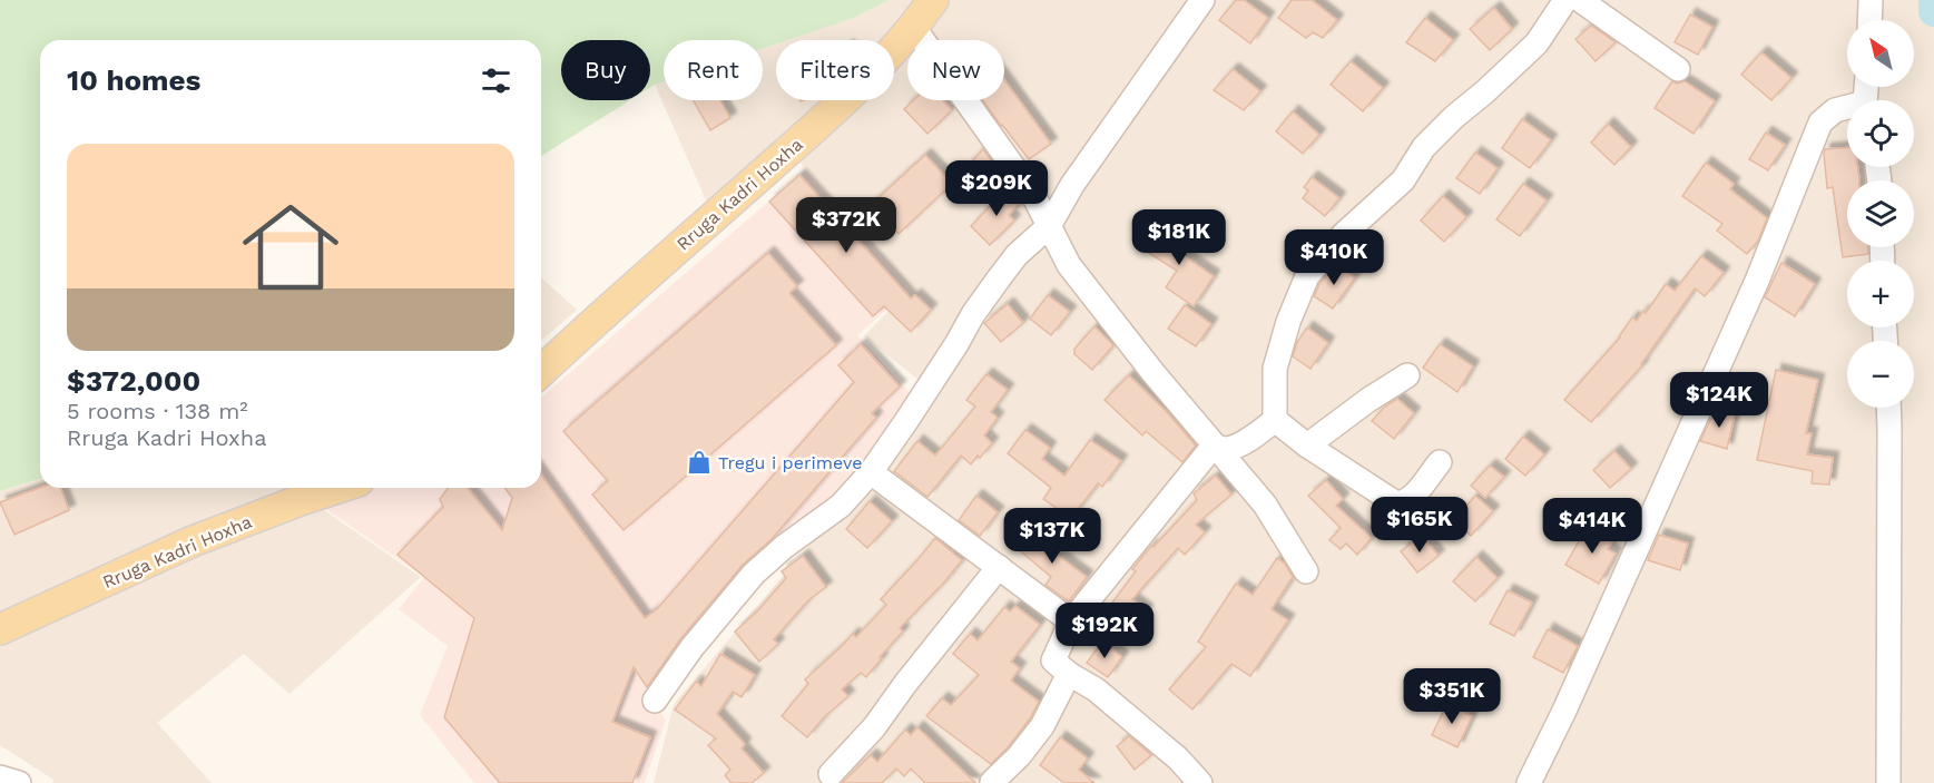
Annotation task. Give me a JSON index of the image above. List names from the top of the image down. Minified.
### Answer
{"streets":{"main road":["Rruga Kadri Hoxha"]},"places":{"shop":["Tregu i perimeve"]},"north":"top left","page":{"map_buttons":["+","−"],"chip":["Buy","Rent","Filters","New"],"heading":"10 homes","list":[{"name":"$372,000","note":"5 rooms · 138 m² · Rruga Kadri Hoxha"}],"price":["$209K","$372K","$181K","$410K","$124K","$165K","$414K","$137K","$192K","$351K"]}}
